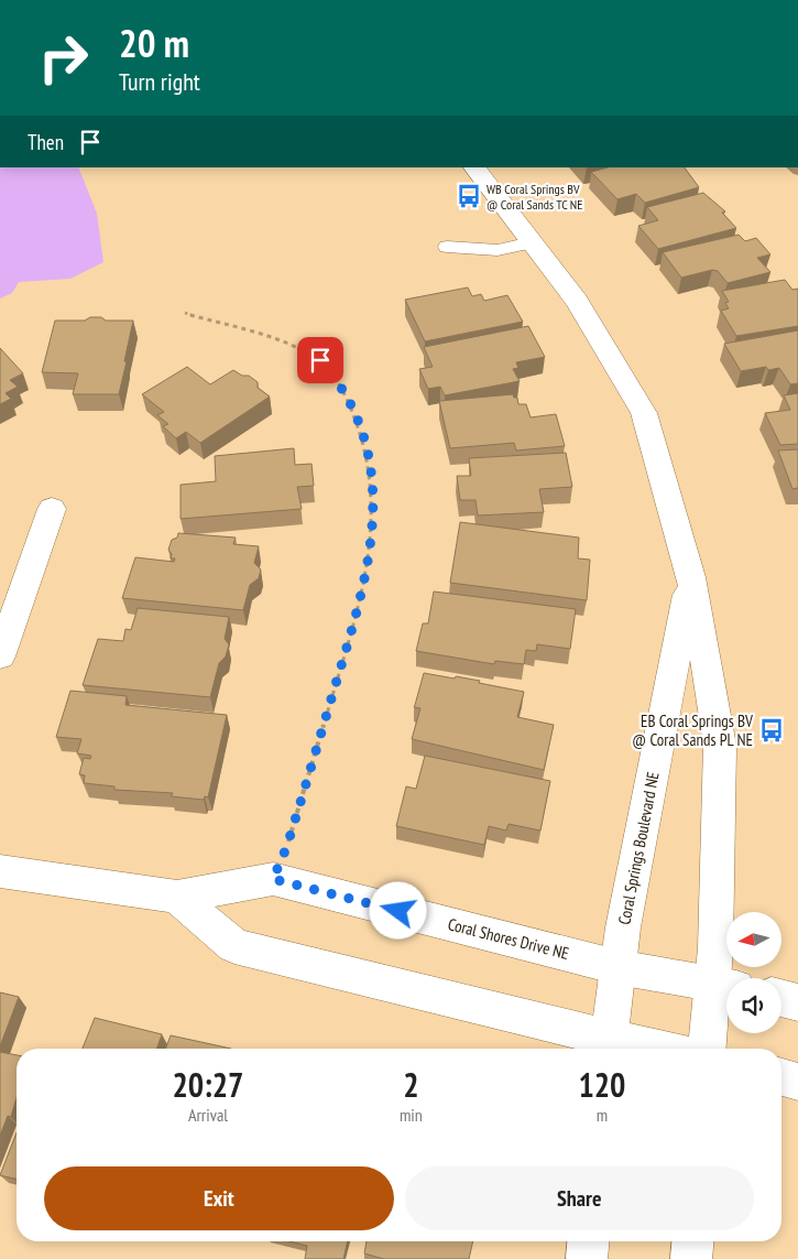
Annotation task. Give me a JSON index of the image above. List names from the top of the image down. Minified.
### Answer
{"streets":{"street":["Coral Springs Boulevard NE","Coral Shores Drive NE"]},"crossings":[["Coral Springs Boulevard NE","Coral Shores Drive NE"]],"places":{"bus stop":["WB Coral Springs BV @ Coral Sands TC NE","EB Coral Springs BV @ Coral Sands PL NE"]},"north":"left","page":{"turn":["20 m","Turn right"],"then":"Then","eta":["20:27","Arrival","2","min","120","m"],"buttons":["Exit","Share"]}}
